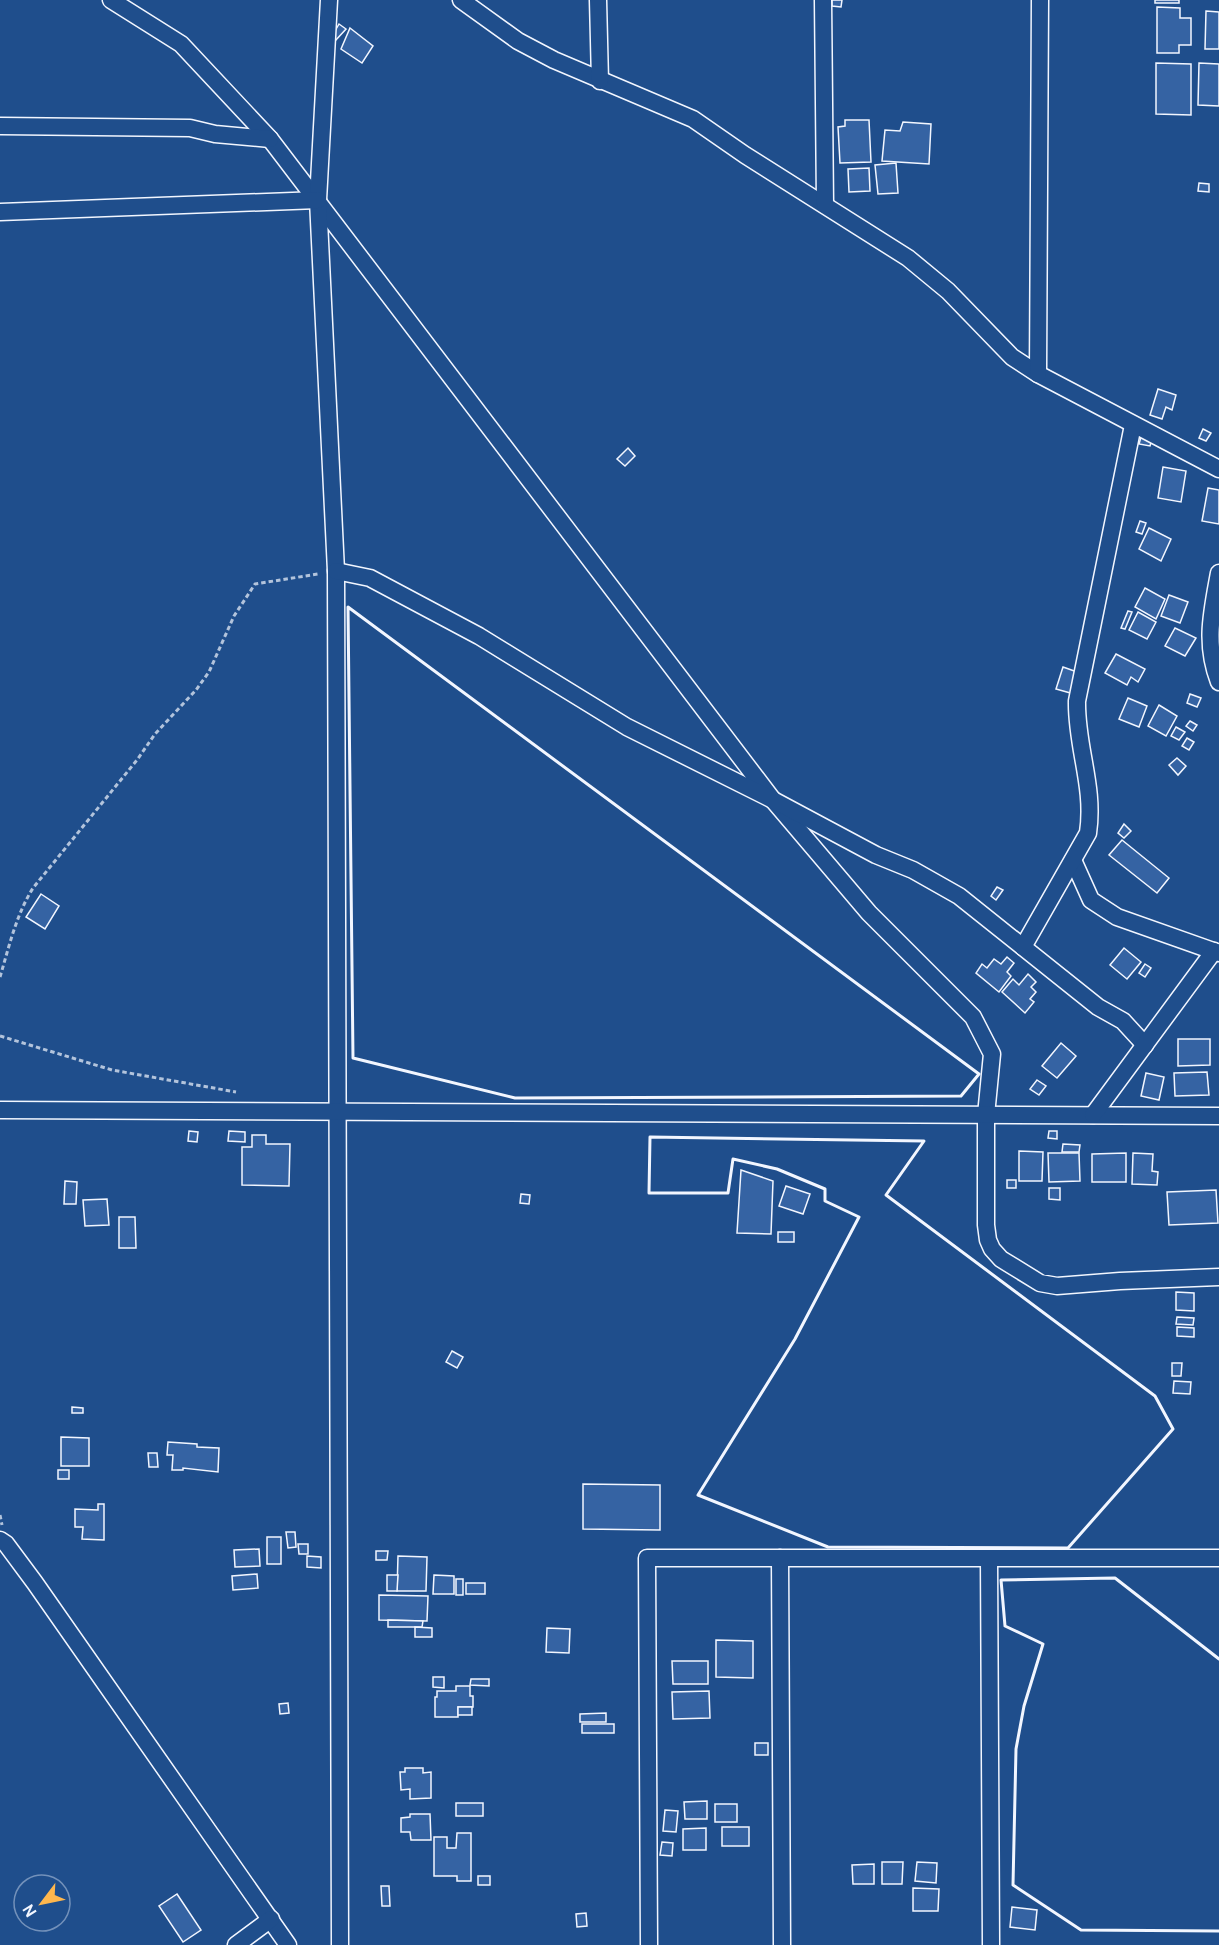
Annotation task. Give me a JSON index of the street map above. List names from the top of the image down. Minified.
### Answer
{"north":"bottom left"}
